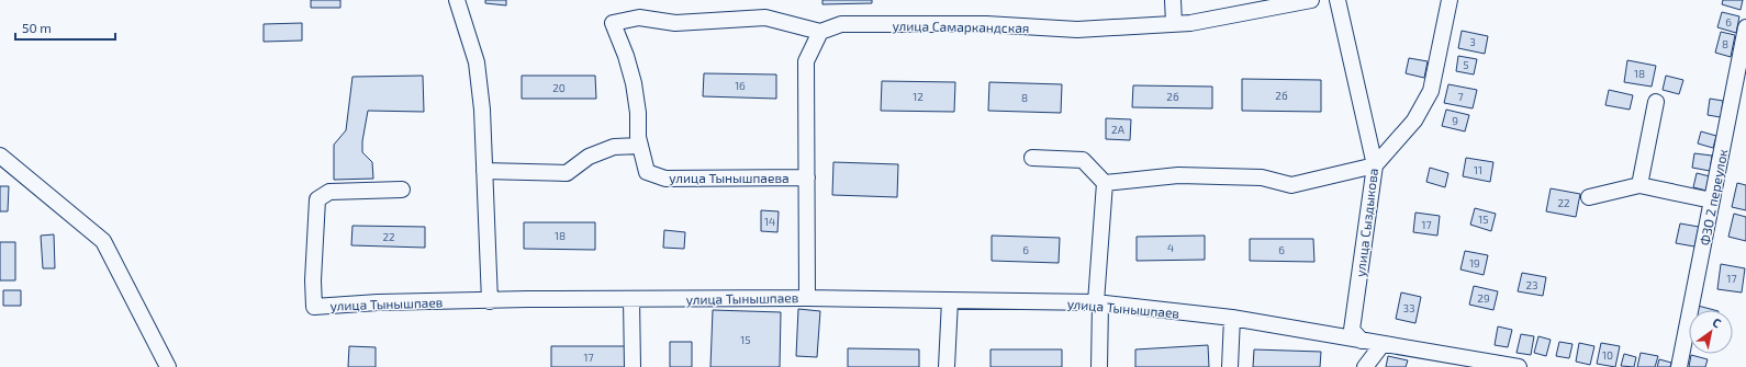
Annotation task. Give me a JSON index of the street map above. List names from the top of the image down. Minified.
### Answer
{"streets":{"street":["улица Самаркандская","улица Тынышпаева","ФЗО 2 переулок","улица Сыздыкова","улица Тынышпаев"]},"crossings":[["улица Самаркандская","улица Тынышпаева"],["улица Тынышпаева","улица Тынышпаев"],["улица Сыздыкова","улица Тынышпаев"]],"house_numbers":["6","3","8","5","18","16","20","2б","12","2б","7","8","9","2А","11","22","15","14","17","18","22","4","6","6","19","17","23","29","33","15","10","17"],"scale_bar":"50 m","north":"top right"}
